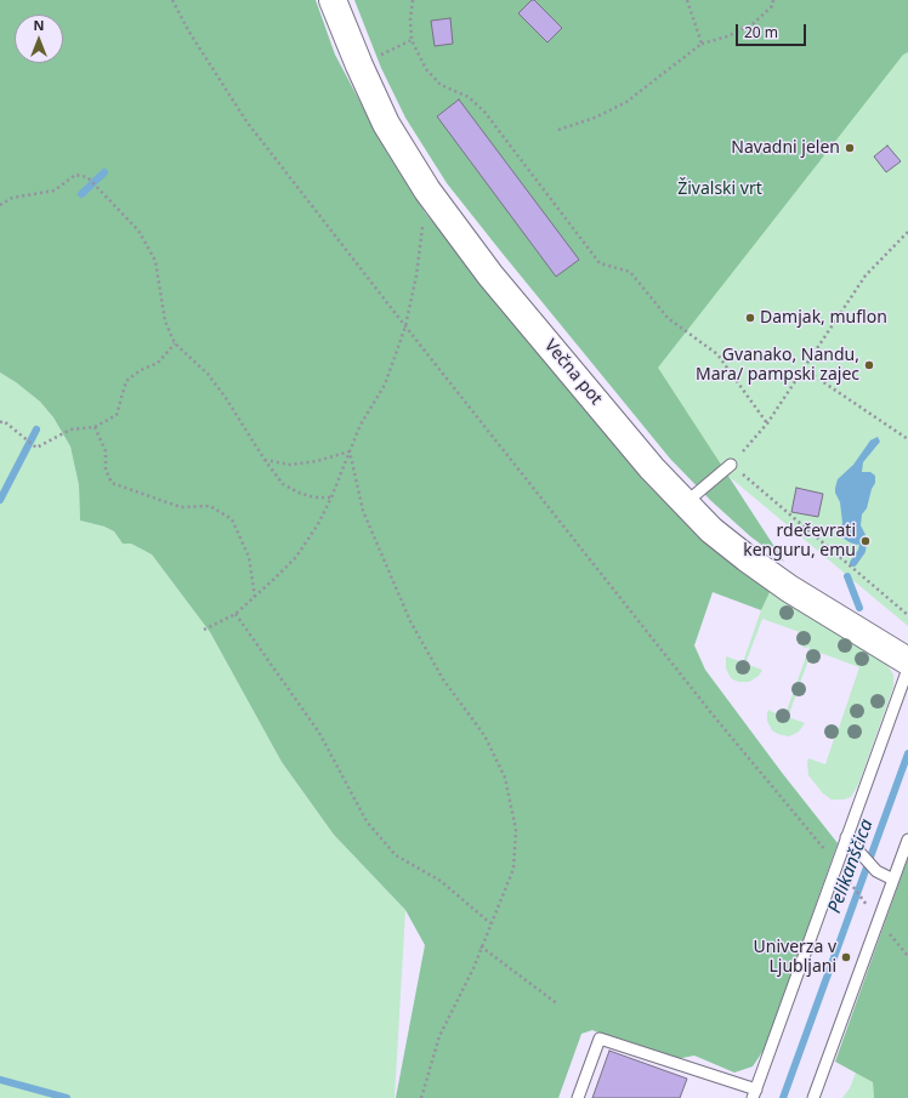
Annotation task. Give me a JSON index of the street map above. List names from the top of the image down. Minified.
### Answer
{"streets":{"main road":["Večna pot"]},"water":["Pelikanščica"],"parks":["Živalski vrt"],"places":["Navadni jelen","Damjak, muflon","Gvanako, Nandu, Mara/ pampski zajec","rdečevrati kenguru, emu","Univerza v Ljubljani"],"scale_bar":"20 m","north":"top"}
